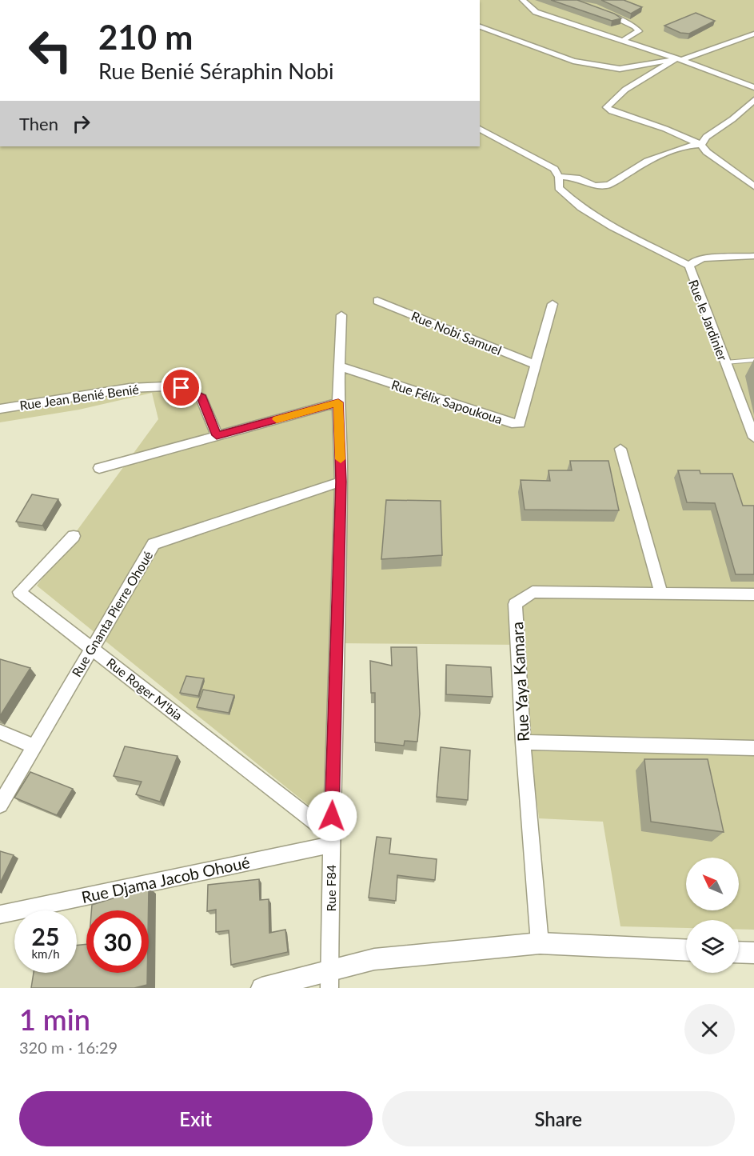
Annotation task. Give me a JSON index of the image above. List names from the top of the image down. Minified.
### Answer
{"streets":{"street":["Rue le Jardinier","Rue Nobi Samuel","Rue Jean Benié Benié","Rue Félix Sapoukoua","Rue Gnanta Pierre Ohoué","Rue Yaya Kamara","Rue Roger M'bia","Rue Djama Jacob Ohoué","Rue F84"]},"crossings":[["Rue Nobi Samuel","Rue Félix Sapoukoua"],["Rue Félix Sapoukoua","Rue F84"],["Rue Gnanta Pierre Ohoué","Rue Roger M'bia"],["Rue Gnanta Pierre Ohoué","Rue F84"],["Rue Roger M'bia","Rue Djama Jacob Ohoué"],["Rue Roger M'bia","Rue F84"],["Rue Djama Jacob Ohoué","Rue F84"]],"north":"top left","page":{"turn":["210 m","Rue Benié Séraphin Nobi"],"then":"Then","speed":"25 km/h","limit":"30","heading":["1 min","320 m · 16:29"],"buttons":["Exit","Share"]}}
